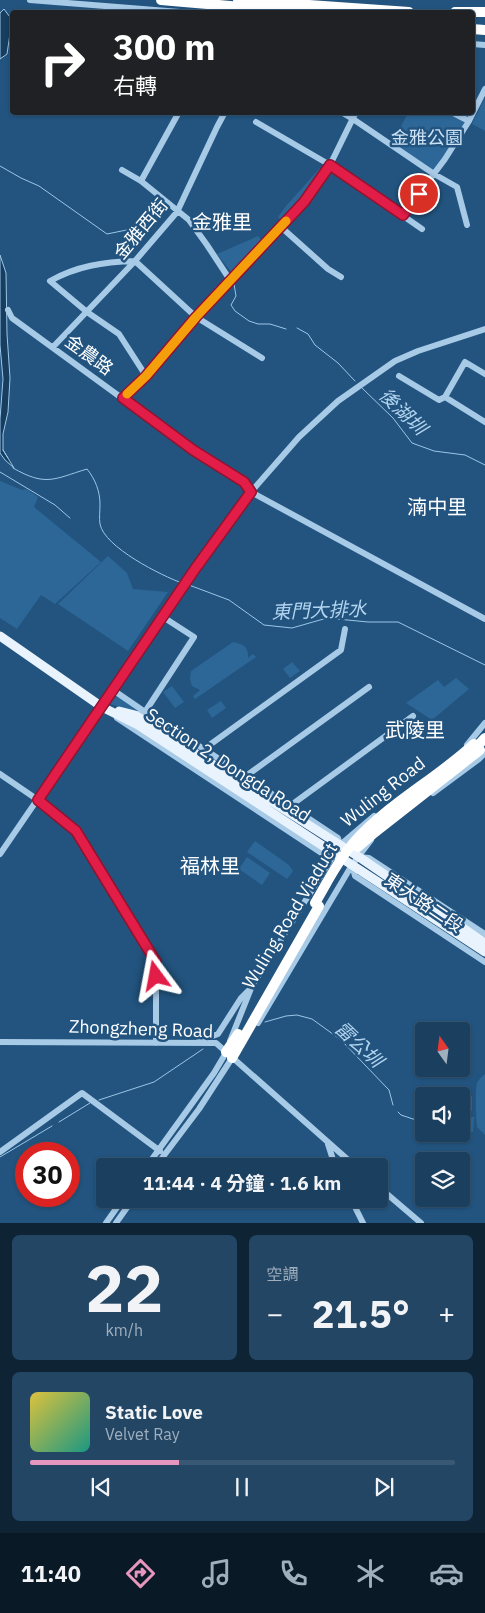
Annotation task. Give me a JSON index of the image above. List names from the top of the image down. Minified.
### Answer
{"streets":{"highway":["Wuling Road Viaduct"],"main road":["Section 2, Dongda Road"],"street":["金雅西街","金農路","Wuling Road","東大路二段","Zhongzheng Road"]},"crossings":[["金雅西街","金農路"],["Section 2, Dongda Road","Wuling Road"],["Section 2, Dongda Road","東大路二段"],["Wuling Road","東大路二段"],["Wuling Road","Wuling Road Viaduct"],["Wuling Road","Zhongzheng Road"],["Wuling Road Viaduct","Zhongzheng Road"]],"districts":["金雅里","湳中里","武陵里","福林里"],"water":["後湖圳","東門大排水","雷公圳"],"parks":["金雅公園"],"north":"top","page":{"turn":["300 m","右轉"],"limit":"30","trip":"11:44 · 4 分鐘 · 1.6 km","tile":[["22","km/h"],"空調"],"heat":["−","21.5°","+"],"song":["Static Love","Velvet Ray"],"tabs":"11:40"}}
